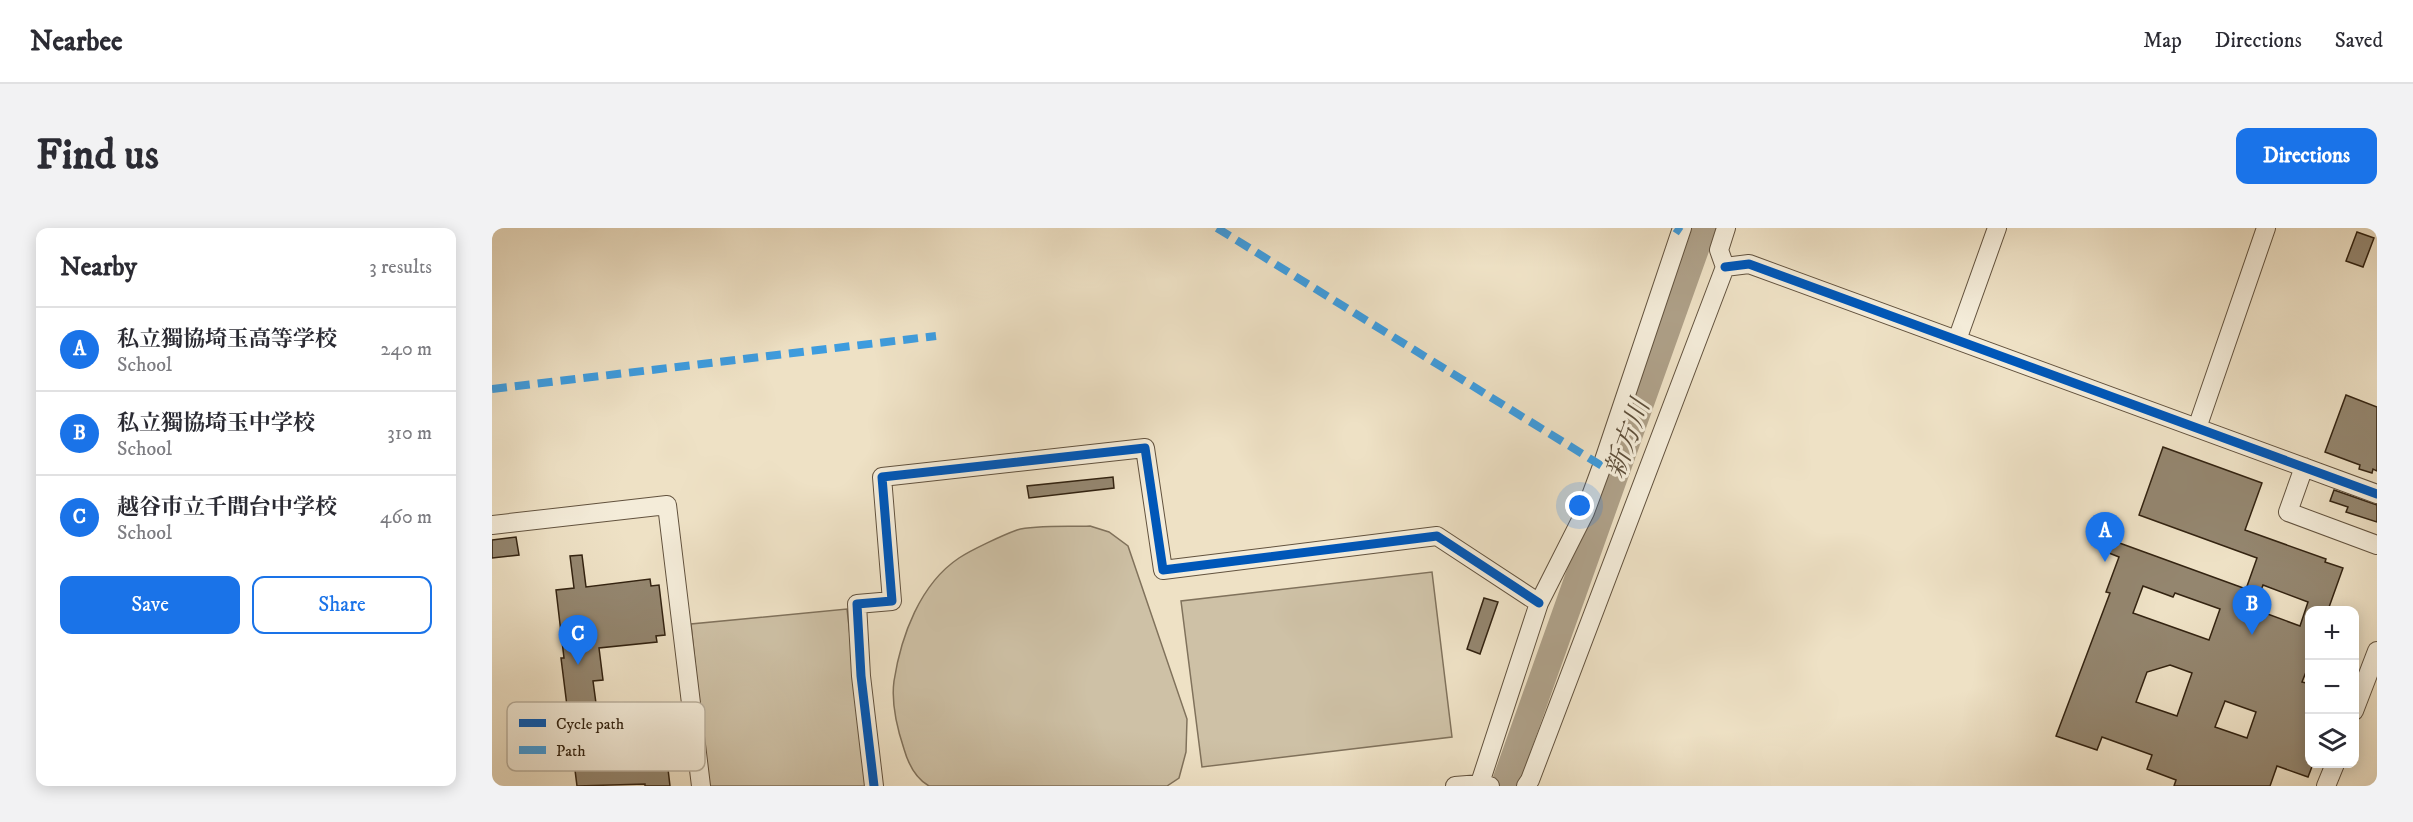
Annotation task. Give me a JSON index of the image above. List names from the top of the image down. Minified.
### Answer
{"water":["新方川"],"legend":["Cycle path","Path"],"page":{"header":"Nearbee","nav":["Map","Directions","Saved"],"buttons":["Directions",["Save","Share"]],"title":"Find us","heading":["Nearby","3 results"],"list":[{"mark":"A","name":"私立獨協埼玉高等学校","note":"School","value":"240 m"},{"mark":"B","name":"私立獨協埼玉中学校","note":"School","value":"310 m"},{"mark":"C","name":"越谷市立千間台中学校","note":"School","value":"460 m"}],"pins":["A","B","C"],"map_buttons":["+","−"]}}
